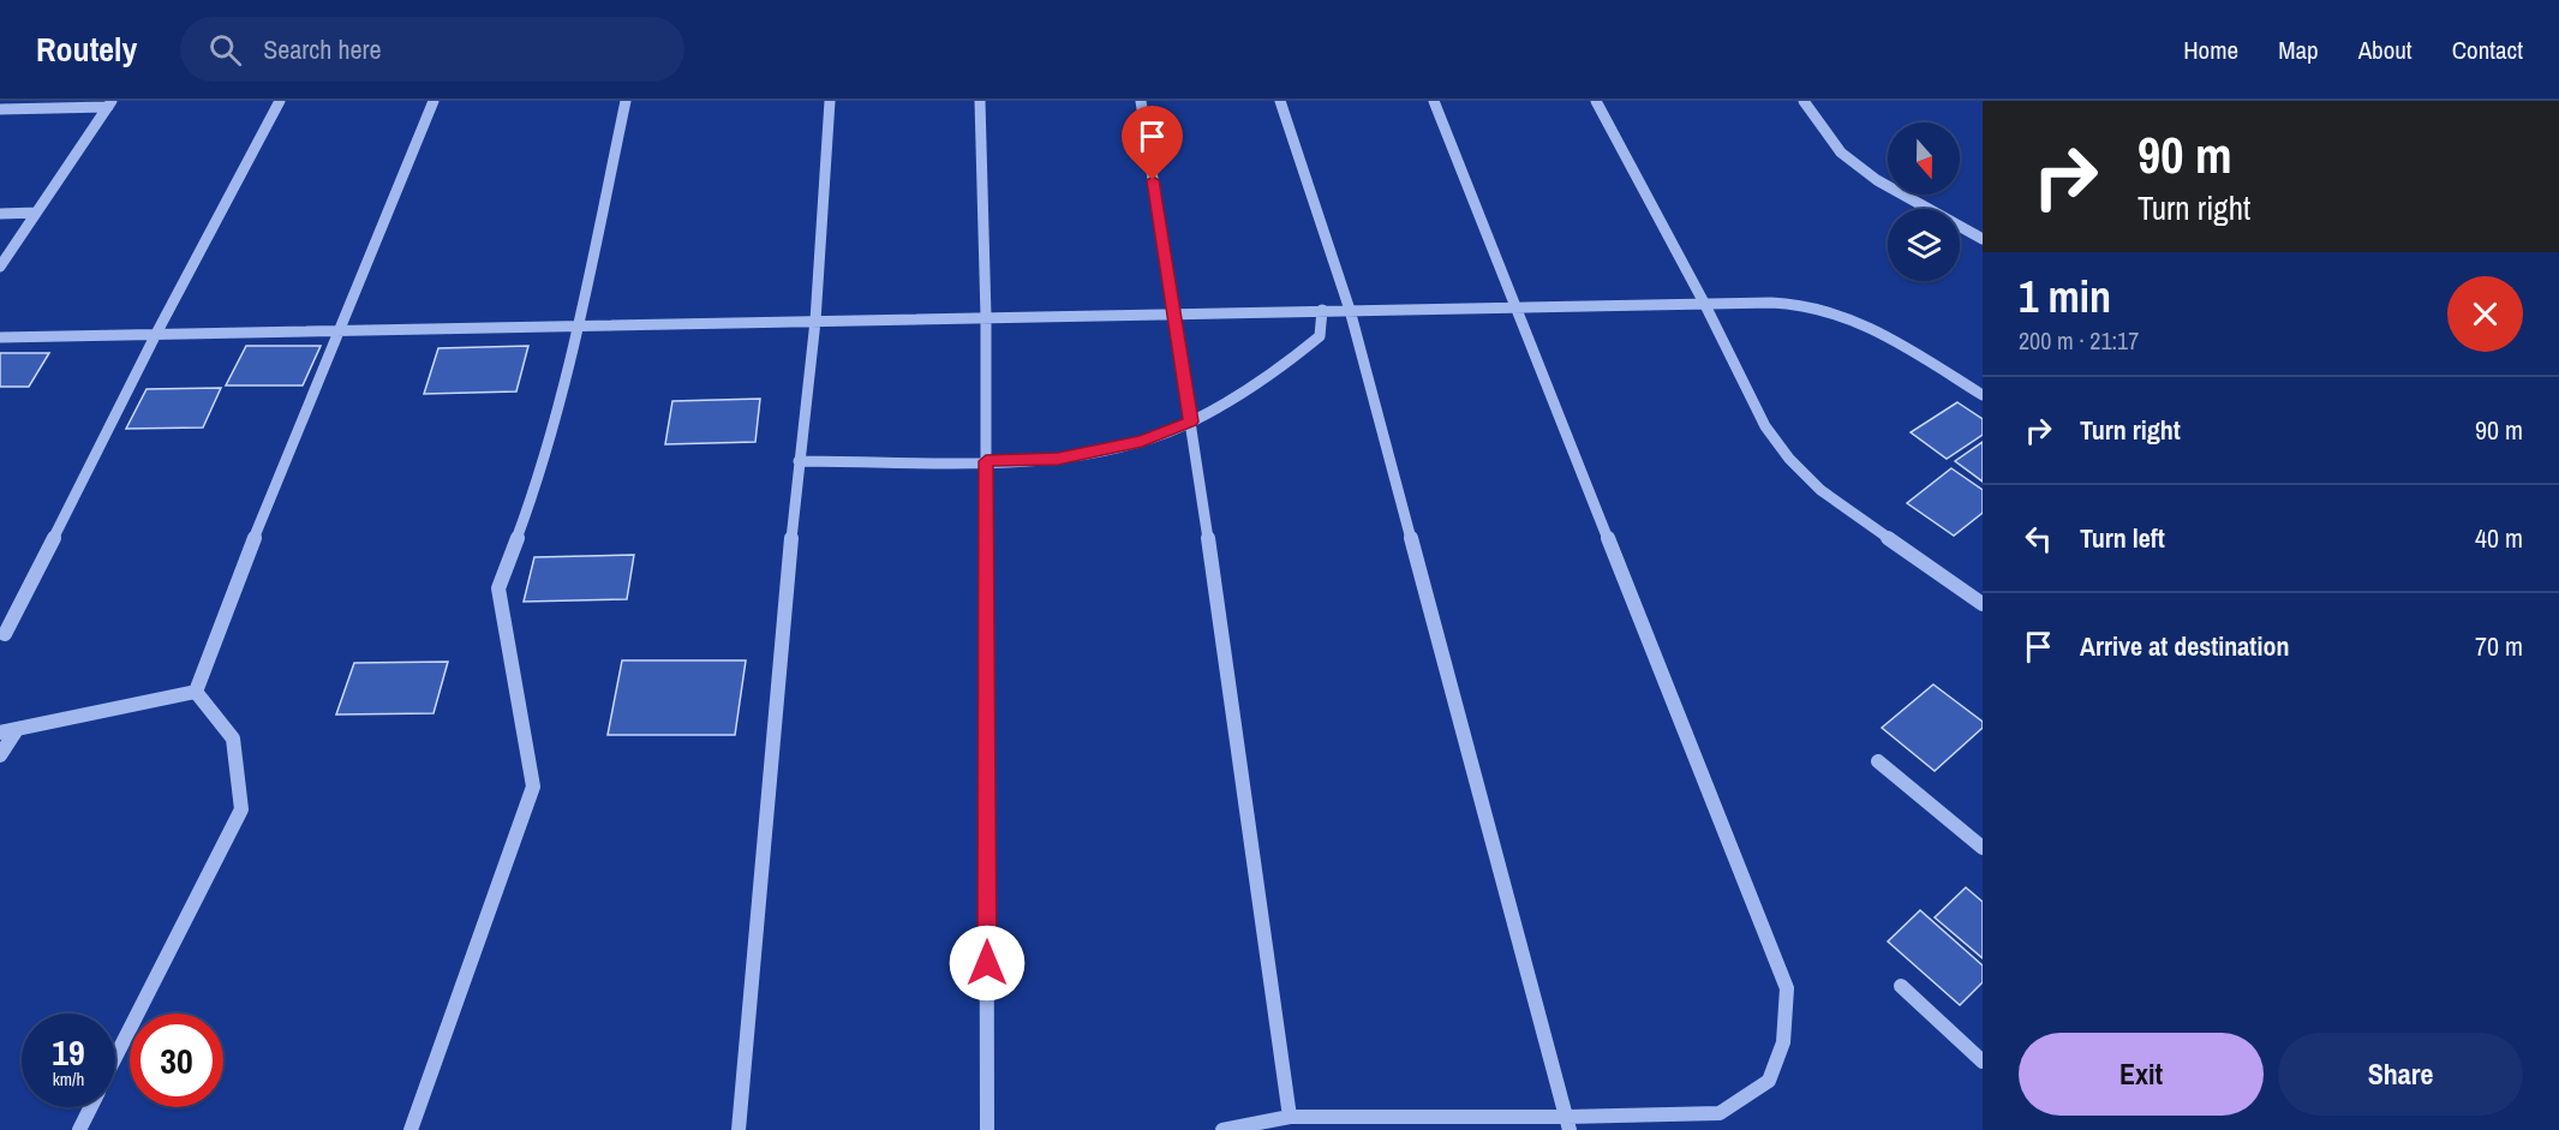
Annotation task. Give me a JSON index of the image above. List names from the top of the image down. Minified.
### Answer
{"north":"bottom","page":{"header":"Routely","search":"Search here","nav":["Home","Map","About","Contact"],"turn":["90 m","Turn right"],"heading":["1 min","200 m · 21:17"],"list":[{"name":"Turn right","value":"90 m"},{"name":"Turn left","value":"40 m"},{"name":"Arrive at destination","value":"70 m"}],"speed":"19 km/h","limit":"30","buttons":["Exit","Share"]}}
